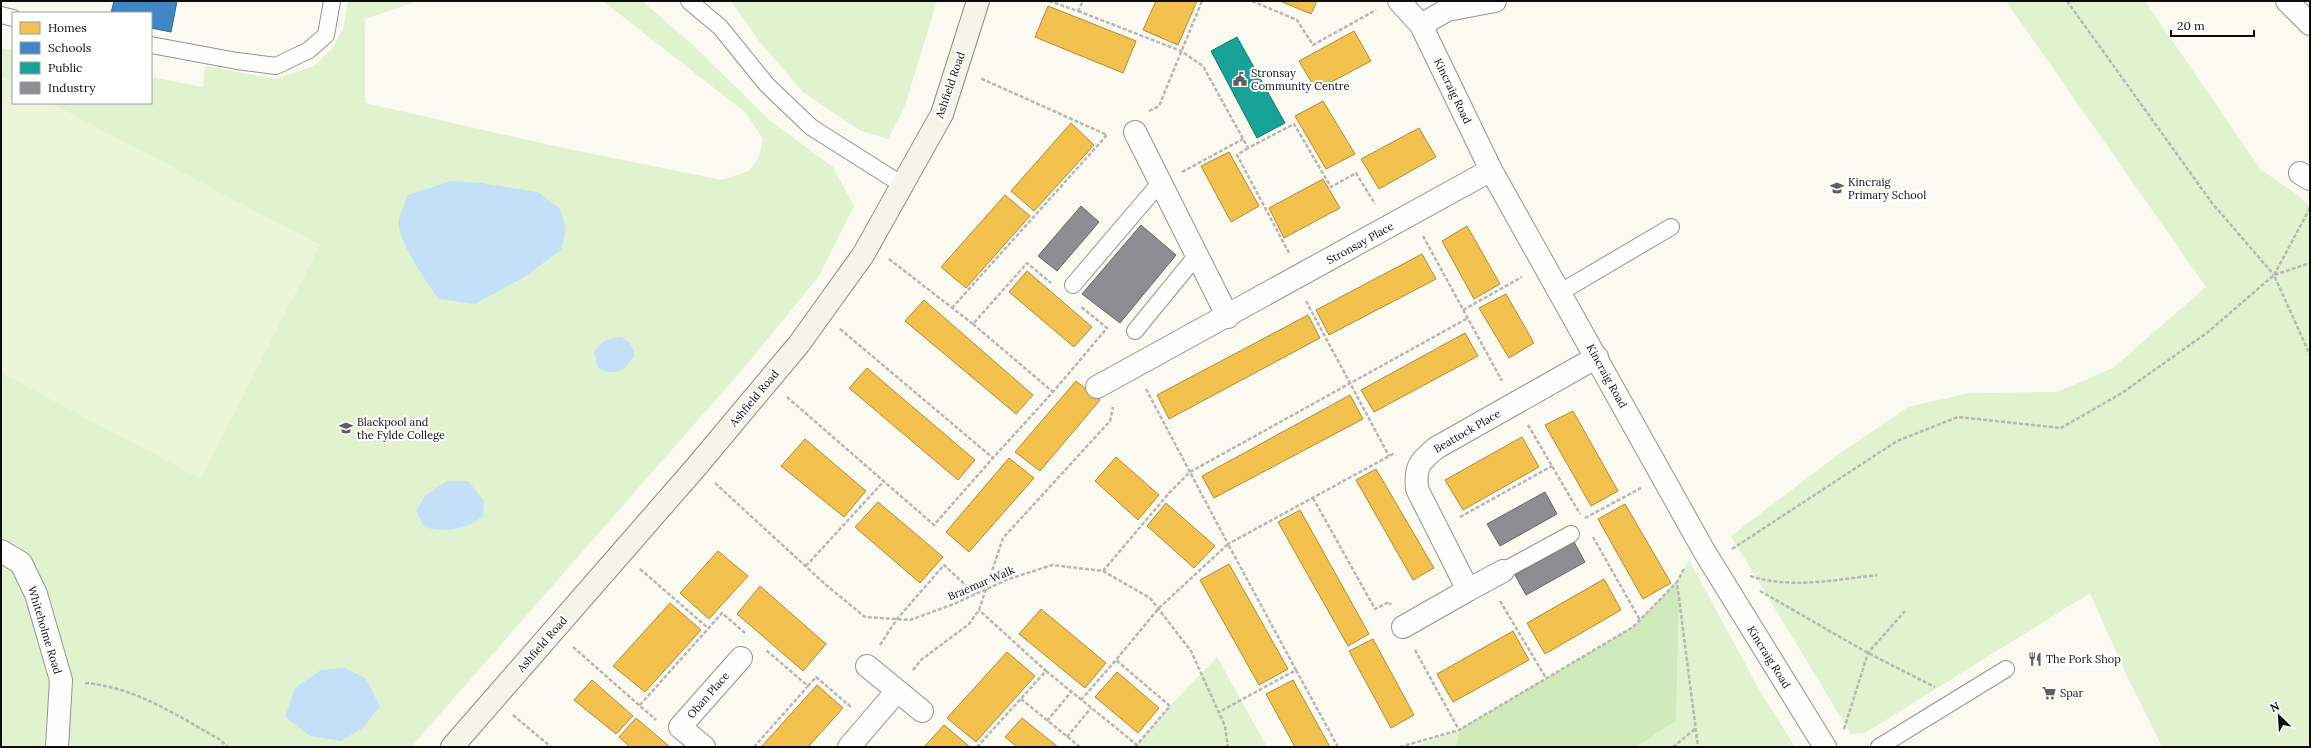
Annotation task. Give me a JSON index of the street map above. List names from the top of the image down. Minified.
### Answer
{"streets":{"street":["Ashfield Road","Kincraig Road","Stronsay Place","Beattock Place","Whiteholme Road","Oban Place"],"path":["Braemar Walk"]},"crossings":[["Ashfield Road","Braemar Walk"],["Kincraig Road","Stronsay Place"],["Kincraig Road","Beattock Place"]],"places":{"public building":["Stronsay Community Centre"],"school or university":["Kincraig Primary School","Blackpool and the Fylde College"],"restaurant":["The Pork Shop"],"supermarket":["Spar"]},"legend":["Homes","Schools","Public","Industry"],"scale_bar":"20 m","north":"top left"}
